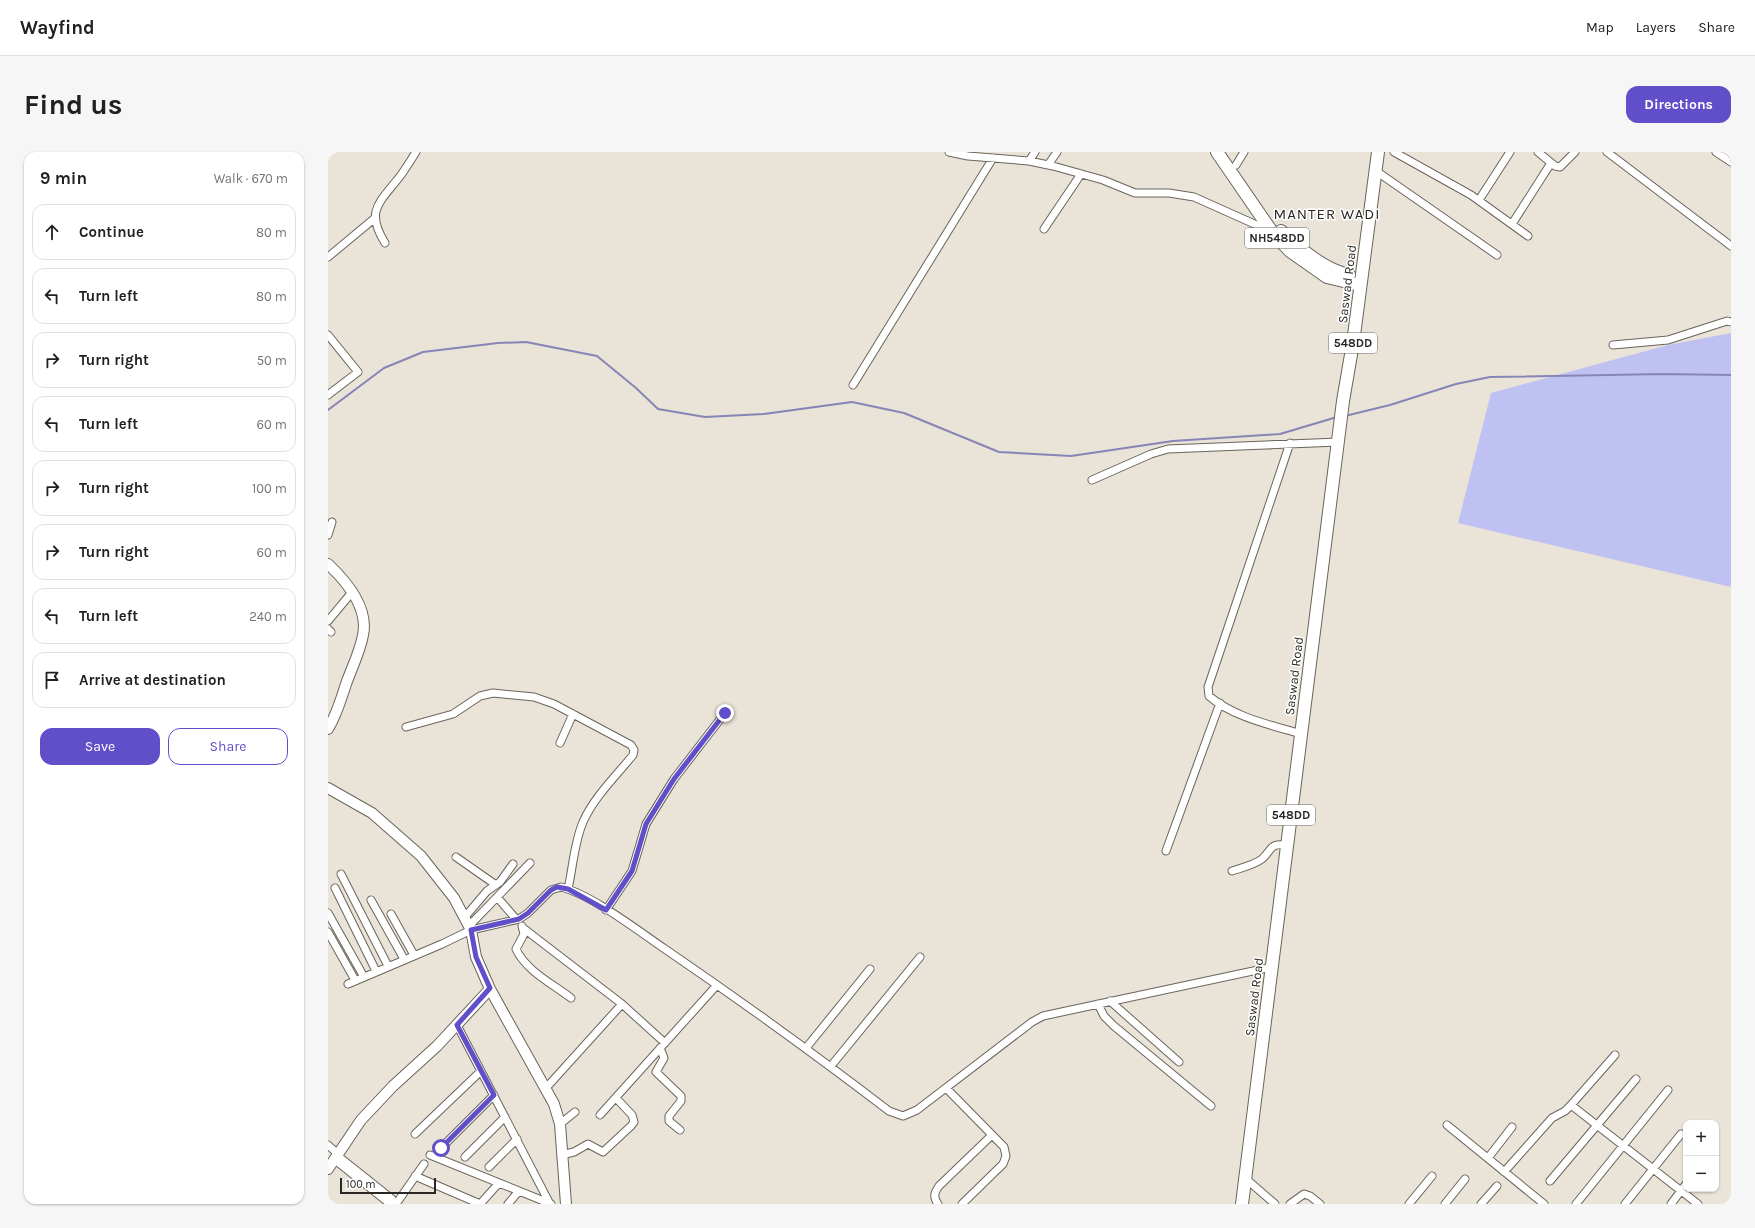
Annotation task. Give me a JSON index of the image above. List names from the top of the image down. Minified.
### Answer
{"streets":{"highway":["NH548DD","Saswad Road","548DD"]},"crossings":[["NH548DD","Saswad Road"]],"districts":["MANTER WADI"],"scale_bar":"100 m","page":{"header":"Wayfind","nav":["Map","Layers","Share"],"buttons":["Directions",["Save","Share"]],"title":"Find us","heading":["9 min","Walk · 670 m"],"list":[["Continue","80 m"],["Turn left","80 m"],["Turn right","50 m"],["Turn left","60 m"],["Turn right","100 m"],["Turn right","60 m"],["Turn left","240 m"],"Arrive at destination"],"map_buttons":["+","−"],"scale":"100 m"}}
